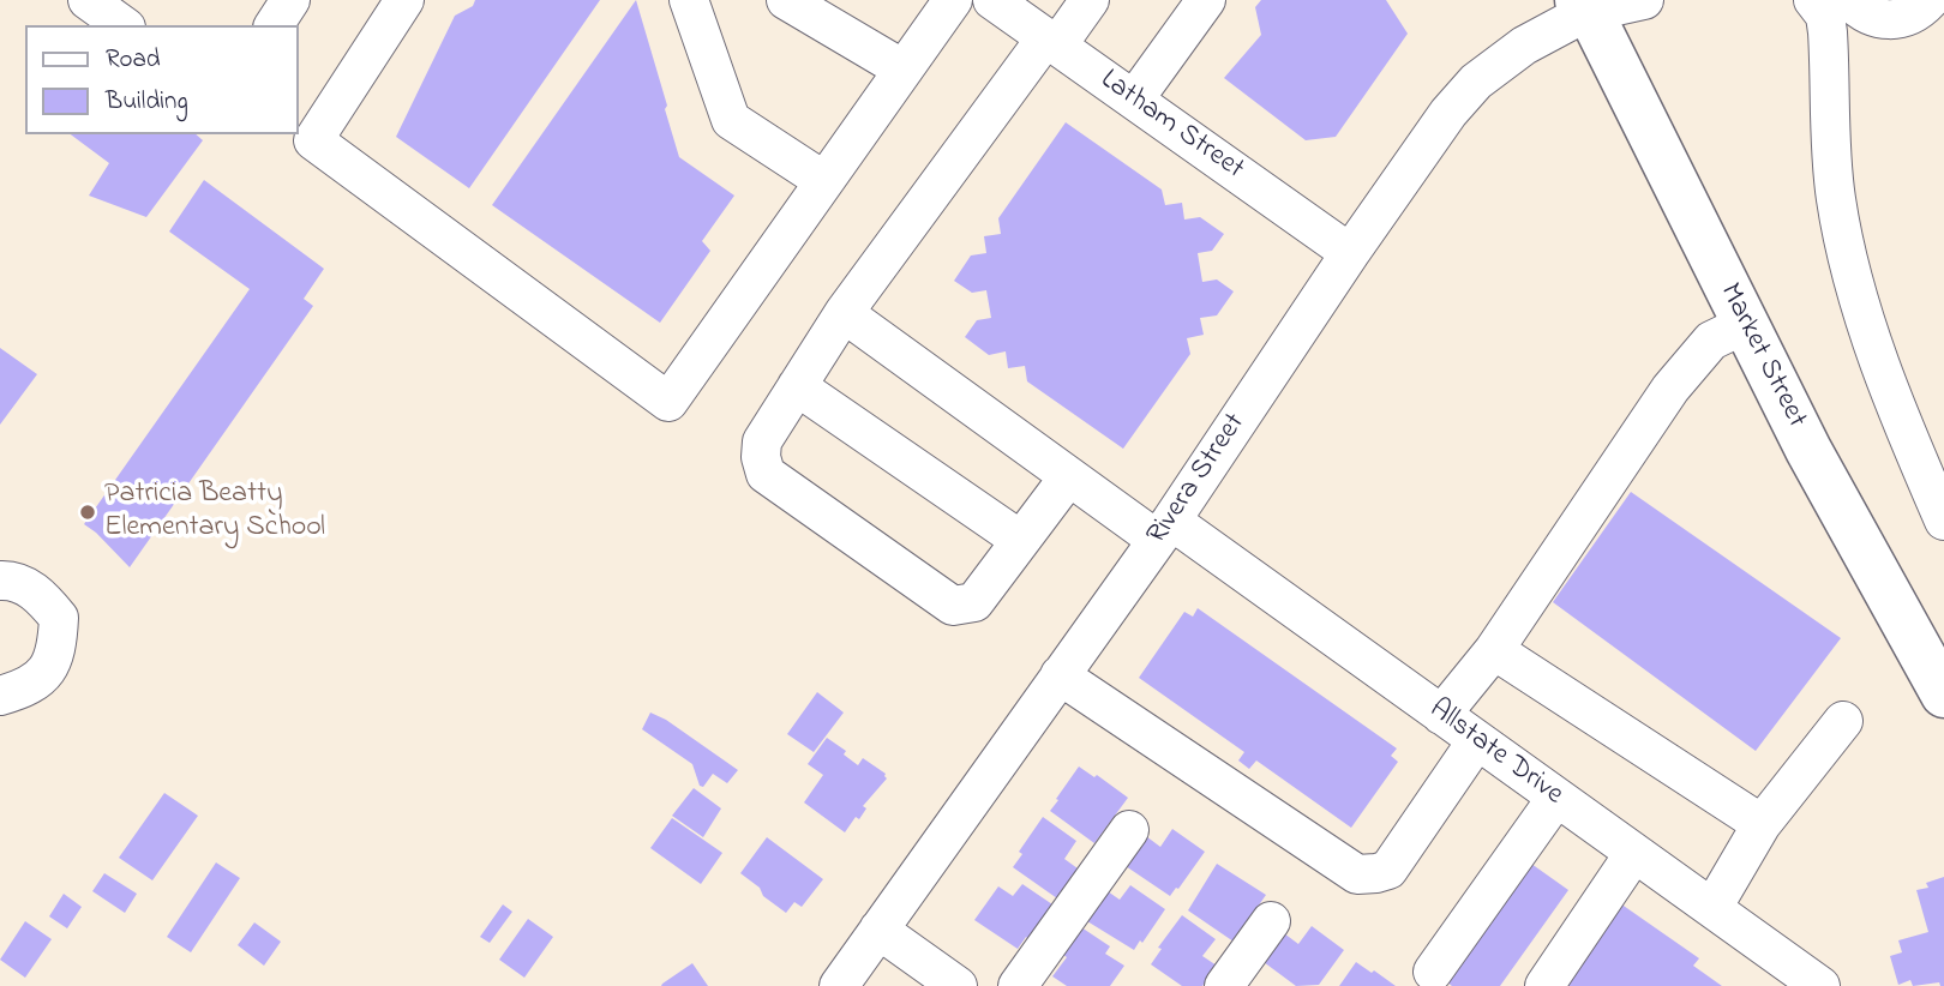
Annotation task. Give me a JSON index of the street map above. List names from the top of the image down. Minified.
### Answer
{"streets":{"main road":["Market Street"],"street":["Latham Street","Rivera Street","Allstate Drive"]},"crossings":[["Latham Street","Rivera Street"],["Market Street","Rivera Street"],["Rivera Street","Allstate Drive"]],"places":["Patricia Beatty Elementary School"],"legend":["Road","Building"]}
